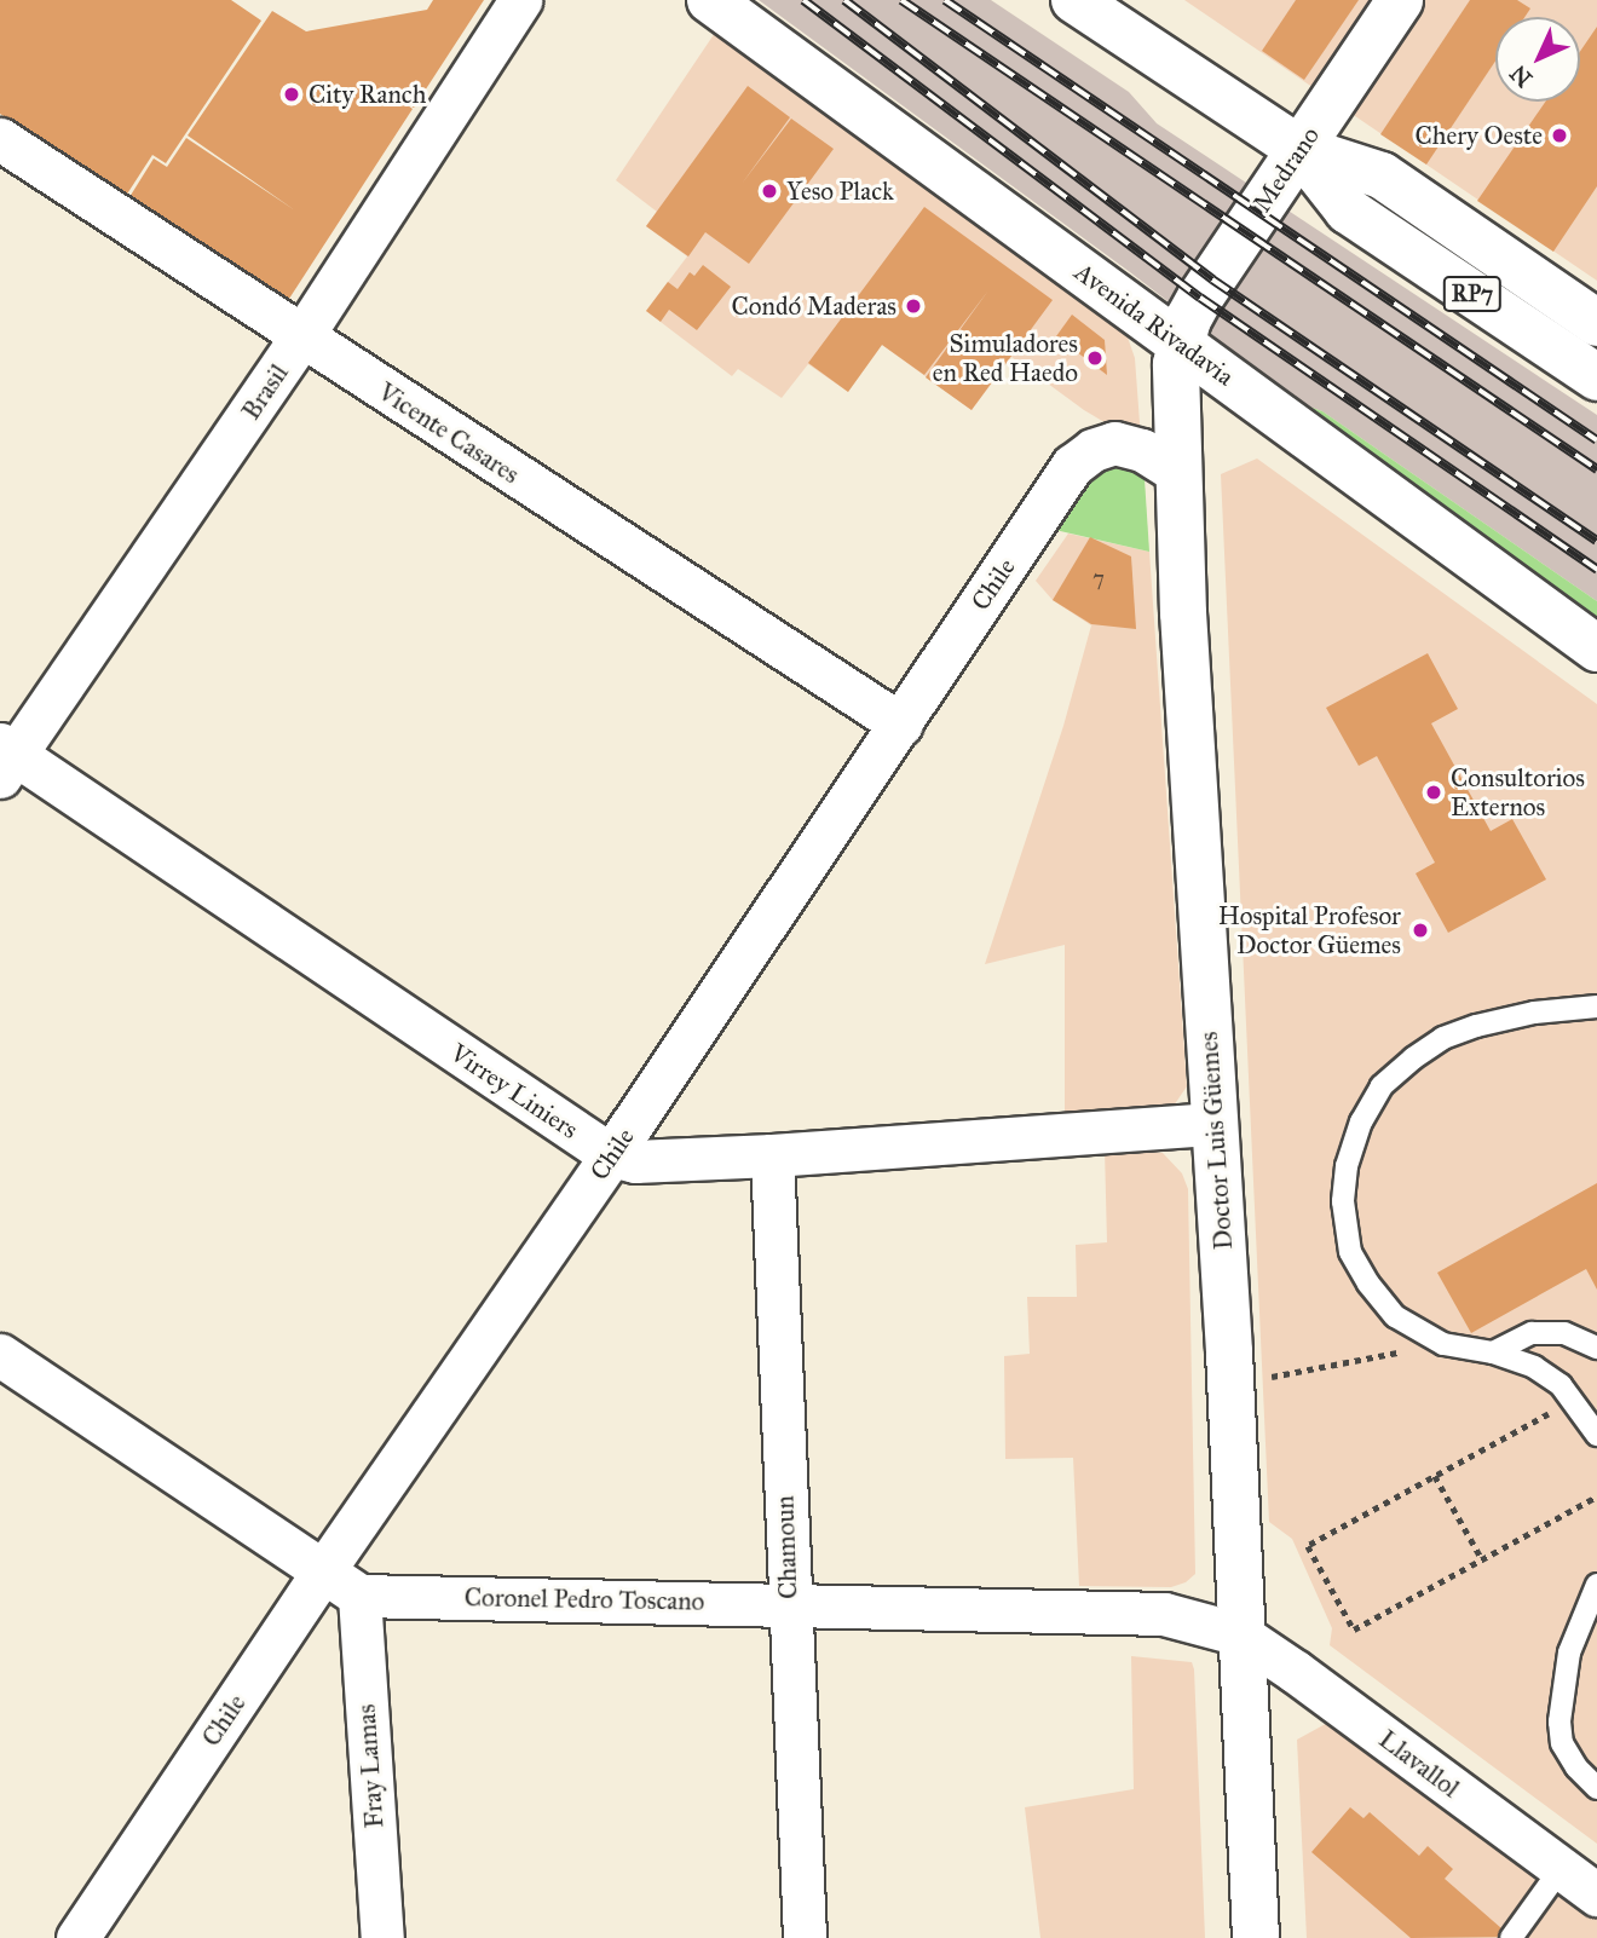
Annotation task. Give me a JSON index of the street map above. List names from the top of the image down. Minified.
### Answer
{"streets":{"main road":["Medrano","RP7","Avenida Rivadavia","Doctor Luis Güemes"],"street":["Brasil","Vicente Casares","Chile","Virrey Liniers","Chamoun","Coronel Pedro Toscano","Llavallol","Fray Lamas"]},"crossings":[["Medrano","RP7"],["Medrano","Avenida Rivadavia"],["Medrano","Doctor Luis Güemes"],["Avenida Rivadavia","Doctor Luis Güemes"],["Brasil","Vicente Casares"],["Brasil","Virrey Liniers"],["Vicente Casares","Chile"],["Chile","Virrey Liniers"],["Chile","Doctor Luis Güemes"],["Virrey Liniers","Doctor Luis Güemes"],["Virrey Liniers","Chamoun"],["Doctor Luis Güemes","Coronel Pedro Toscano"],["Doctor Luis Güemes","Llavallol"],["Chamoun","Coronel Pedro Toscano"],["Coronel Pedro Toscano","Llavallol"],["Coronel Pedro Toscano","Fray Lamas"]],"places":["City Ranch","Chery Oeste","Yeso Plack","Condó Maderas","Simuladores en Red Haedo","Consultorios Externos","Hospital Profesor Doctor Güemes"],"house_numbers":["7"],"north":"bottom left"}
